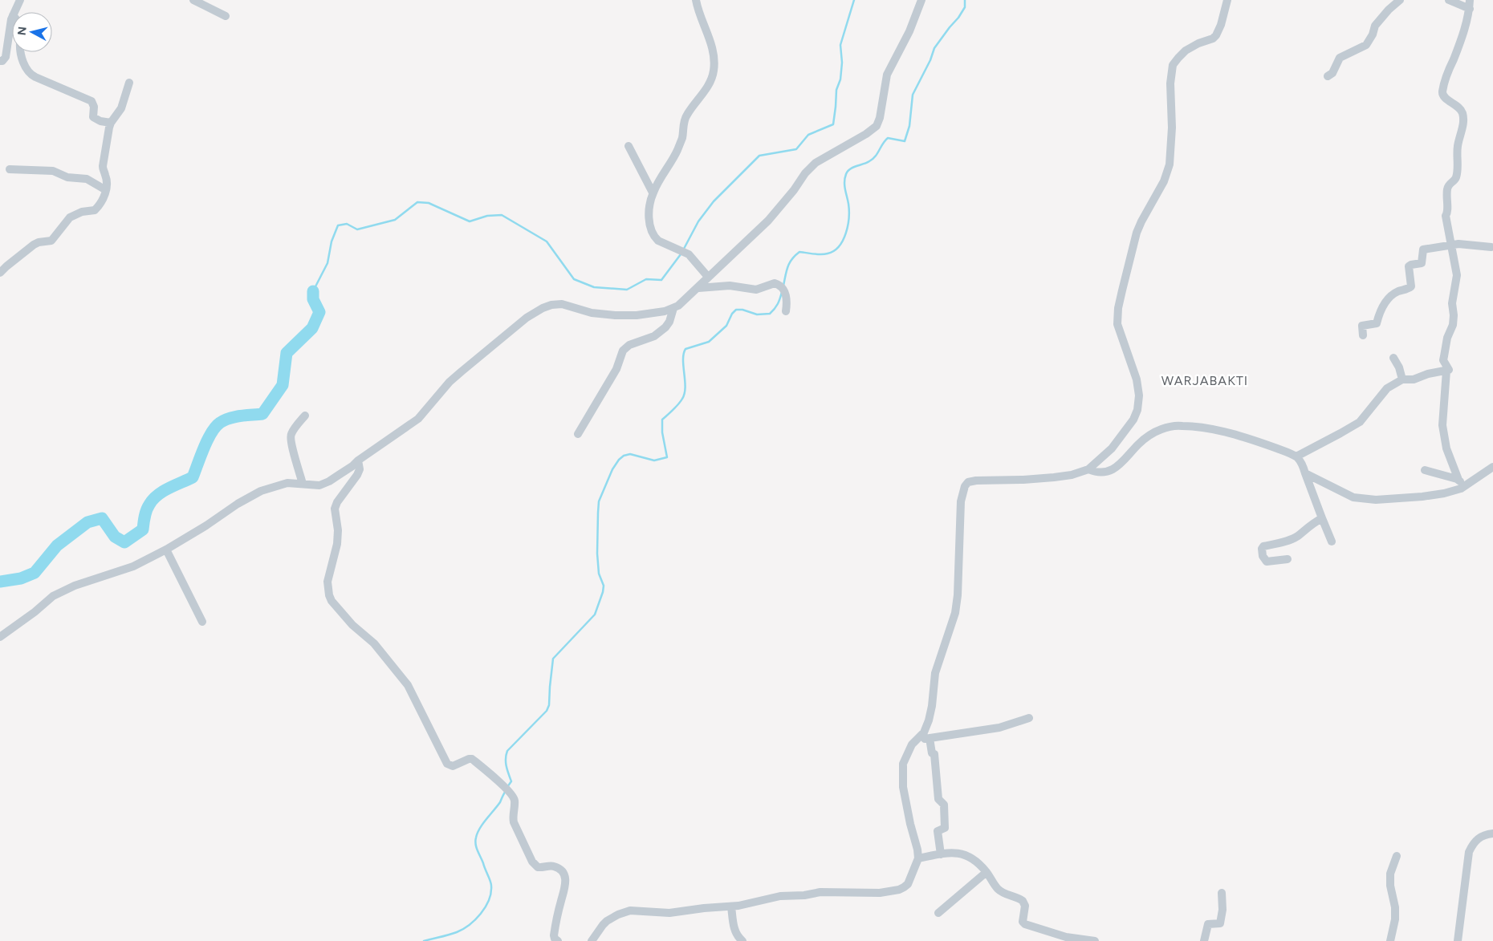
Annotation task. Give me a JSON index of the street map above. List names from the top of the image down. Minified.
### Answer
{"districts":["WARJABAKTI"],"north":"left"}
